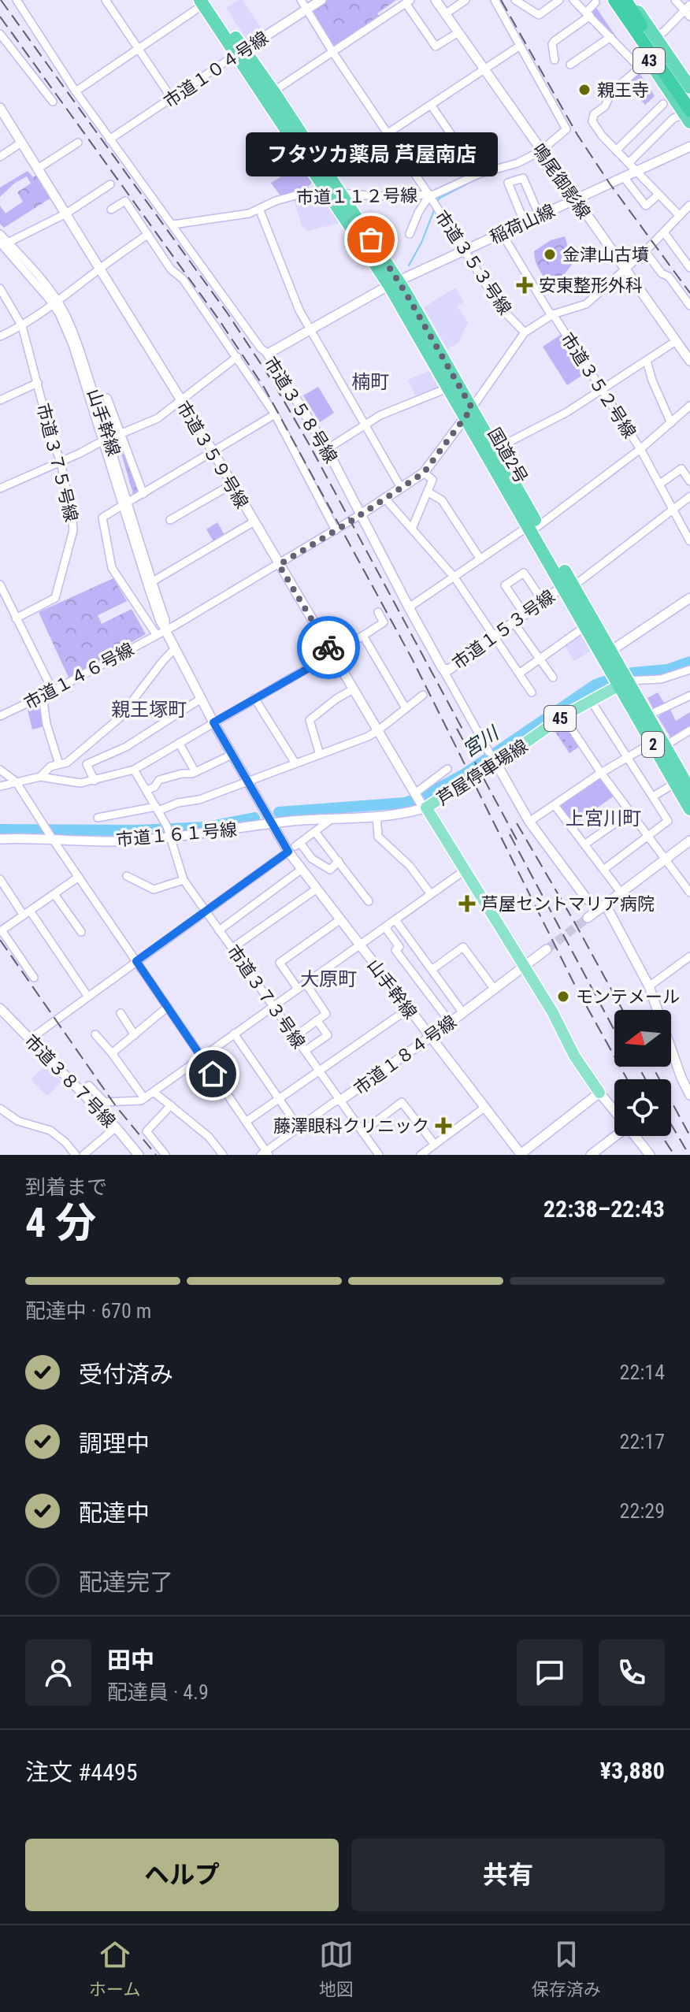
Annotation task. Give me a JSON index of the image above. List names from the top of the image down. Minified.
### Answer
{"streets":{"highway":["43","国道2号","2"],"main road":["45","芦屋停車場線"],"street":["市道１０４号線","鳴尾御影線","市道１１２号線","稲荷山線","市道３５３号線","市道３５２号線","市道３５８号線","山手幹線","市道３５９号線","市道３７５号線","市道１５３号線","市道１４６号線","市道１６１号線","市道３７３号線","市道１８４号線","市道３８７号線"]},"crossings":[["市道１０４号線","市道３５３号線"],["市道１０４号線","市道３５８号線"],["市道１０４号線","国道2号"],["鳴尾御影線","市道１１２号線"],["鳴尾御影線","稲荷山線"],["市道１１２号線","市道３５３号線"],["市道１１２号線","市道３５８号線"],["市道１１２号線","国道2号"],["稲荷山線","市道３５３号線"],["稲荷山線","市道３５２号線"],["稲荷山線","市道３５８号線"],["稲荷山線","国道2号"],["市道３５２号線","市道１５３号線"],["市道３５８号線","市道１５３号線"],["山手幹線","市道１４６号線"],["山手幹線","市道１６１号線"],["山手幹線","市道１８４号線"],["市道３５９号線","芦屋停車場線"],["市道３５９号線","市道１６１号線"],["国道2号","市道１５３号線"],["国道2号","芦屋停車場線"],["芦屋停車場線","市道１６１号線"],["芦屋停車場線","市道１８４号線"],["市道１６１号線","市道３７３号線"],["市道３７３号線","市道１８４号線"]],"districts":["楠町","親王塚町","上宮川町","大原町"],"water":["宮川"],"places":{"other":["親王寺","フタツカ薬局 芦屋南店","金津山古墳","モンテメール"],"health":["安東整形外科","芦屋セントマリア病院","藤澤眼科クリニック"]},"north":"left","page":{"bubble":"フタツカ薬局 芦屋南店","heading":["4 分","到着まで","22:38–22:43"],"panel":["田中","配達員 · 4.9","注文 #4495","¥3,880"],"bar":"配達中 · 670 m","list":[["受付済み","22:14"],["調理中","22:17"],["配達中","22:29"],"配達完了"],"buttons":["ヘルプ","共有"],"tabs":["ホーム","地図","保存済み"]}}
